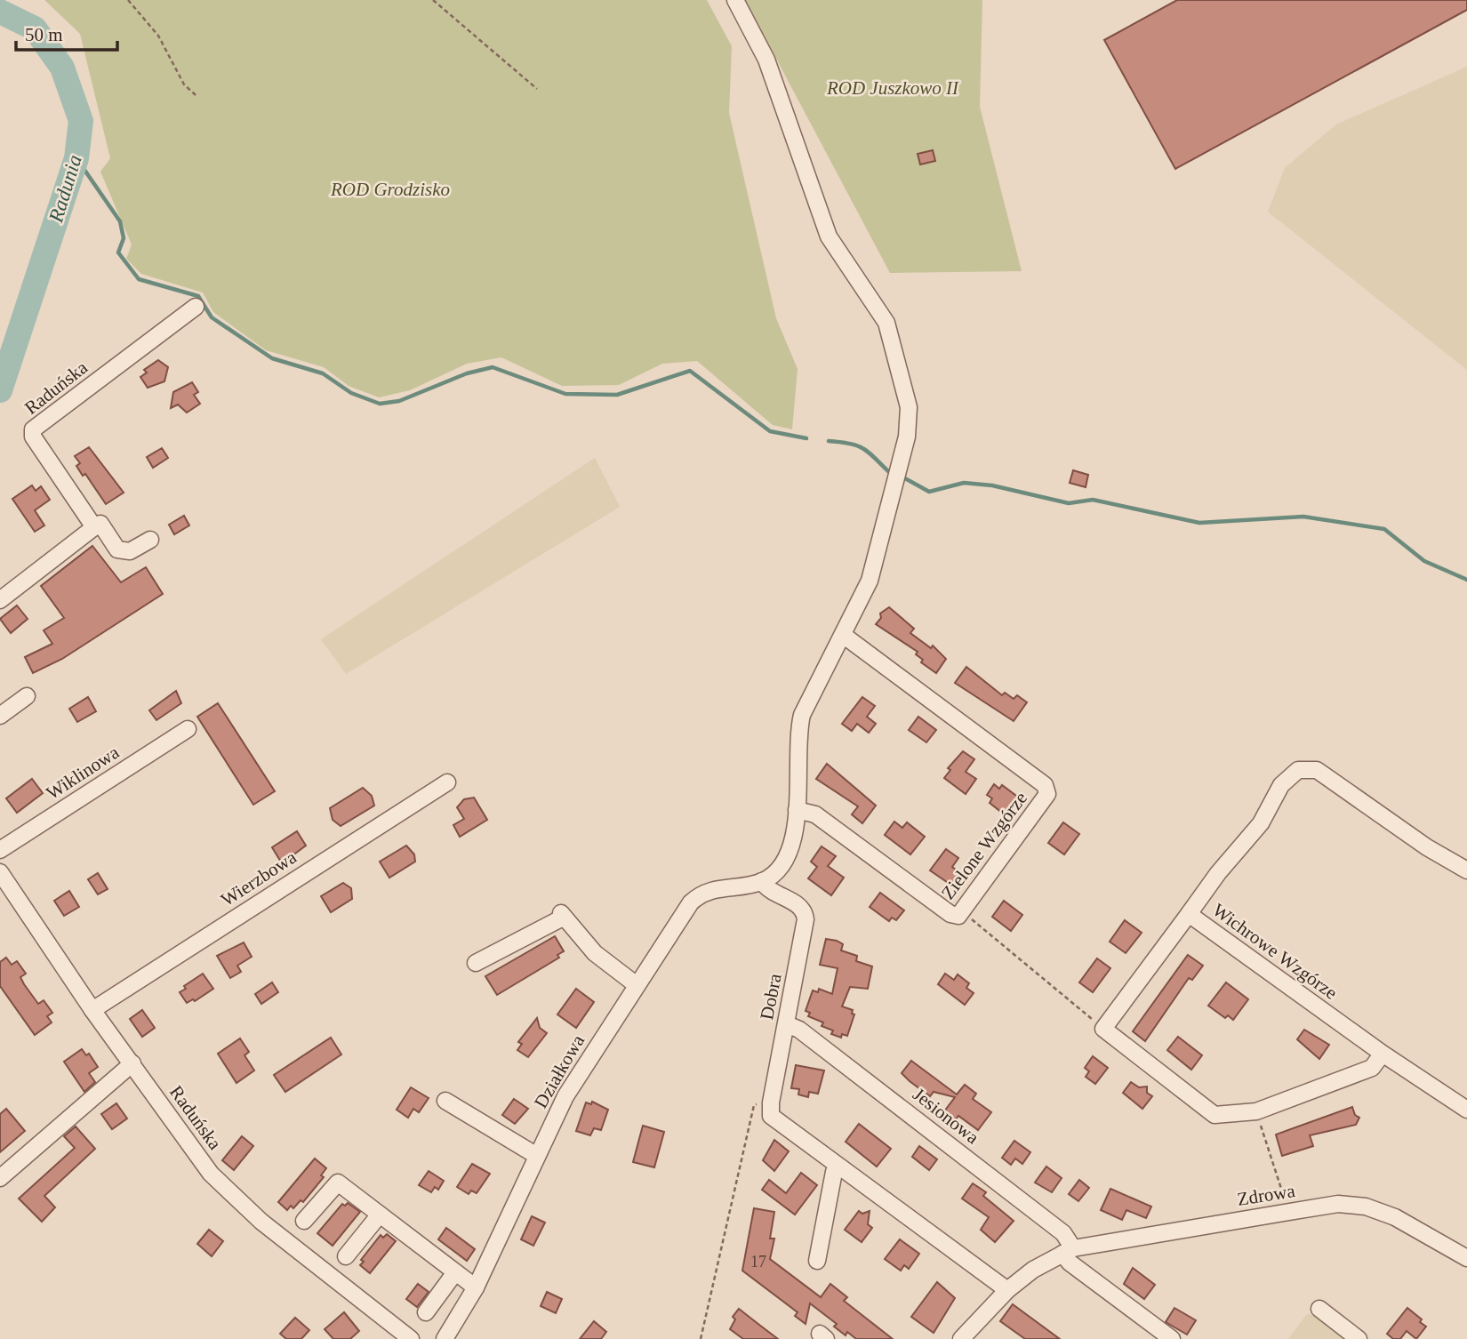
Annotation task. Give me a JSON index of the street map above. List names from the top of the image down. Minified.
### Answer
{"streets":{"street":["Raduńska","Wiklinowa","Zielone Wzgórze","Wierzbowa","Wichrowe Wzgórze","Dobra","Działkowa","Jesionowa","Zdrowa"]},"crossings":[["Raduńska","Wierzbowa"],["Dobra","Działkowa"],["Dobra","Jesionowa"],["Jesionowa","Zdrowa"]],"water":["Radunia"],"parks":["ROD Juszkowo II","ROD Grodzisko"],"house_numbers":["17"],"scale_bar":"50 m"}
